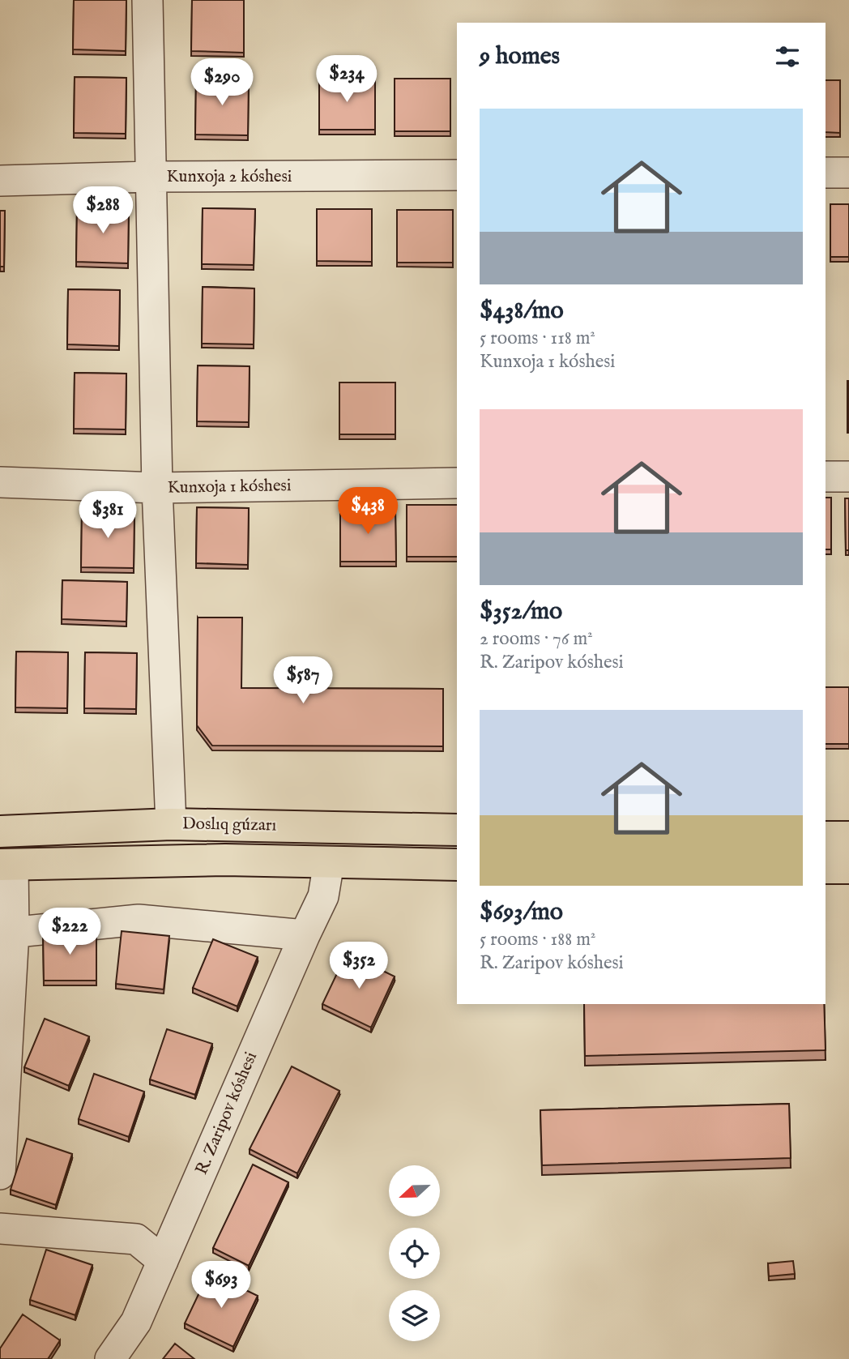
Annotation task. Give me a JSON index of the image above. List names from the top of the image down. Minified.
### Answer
{"streets":{"main road":["Doslıq gúzarı"],"street":["Kunxoja 2 kóshesi","Kunxoja 1 kóshesi","R. Zaripov kóshesi"]},"crossings":[["Doslıq gúzarı","R. Zaripov kóshesi"]],"north":"left","page":{"heading":"9 homes","price":["$234","$290","$288","$438","$381","$587","$222","$352","$693"],"list":[{"name":"$438/mo","note":"5 rooms · 118 m² · Kunxoja 1 kóshesi"},{"name":"$352/mo","note":"2 rooms · 76 m² · R. Zaripov kóshesi"},{"name":"$693/mo","note":"5 rooms · 188 m² · R. Zaripov kóshesi"}]}}
